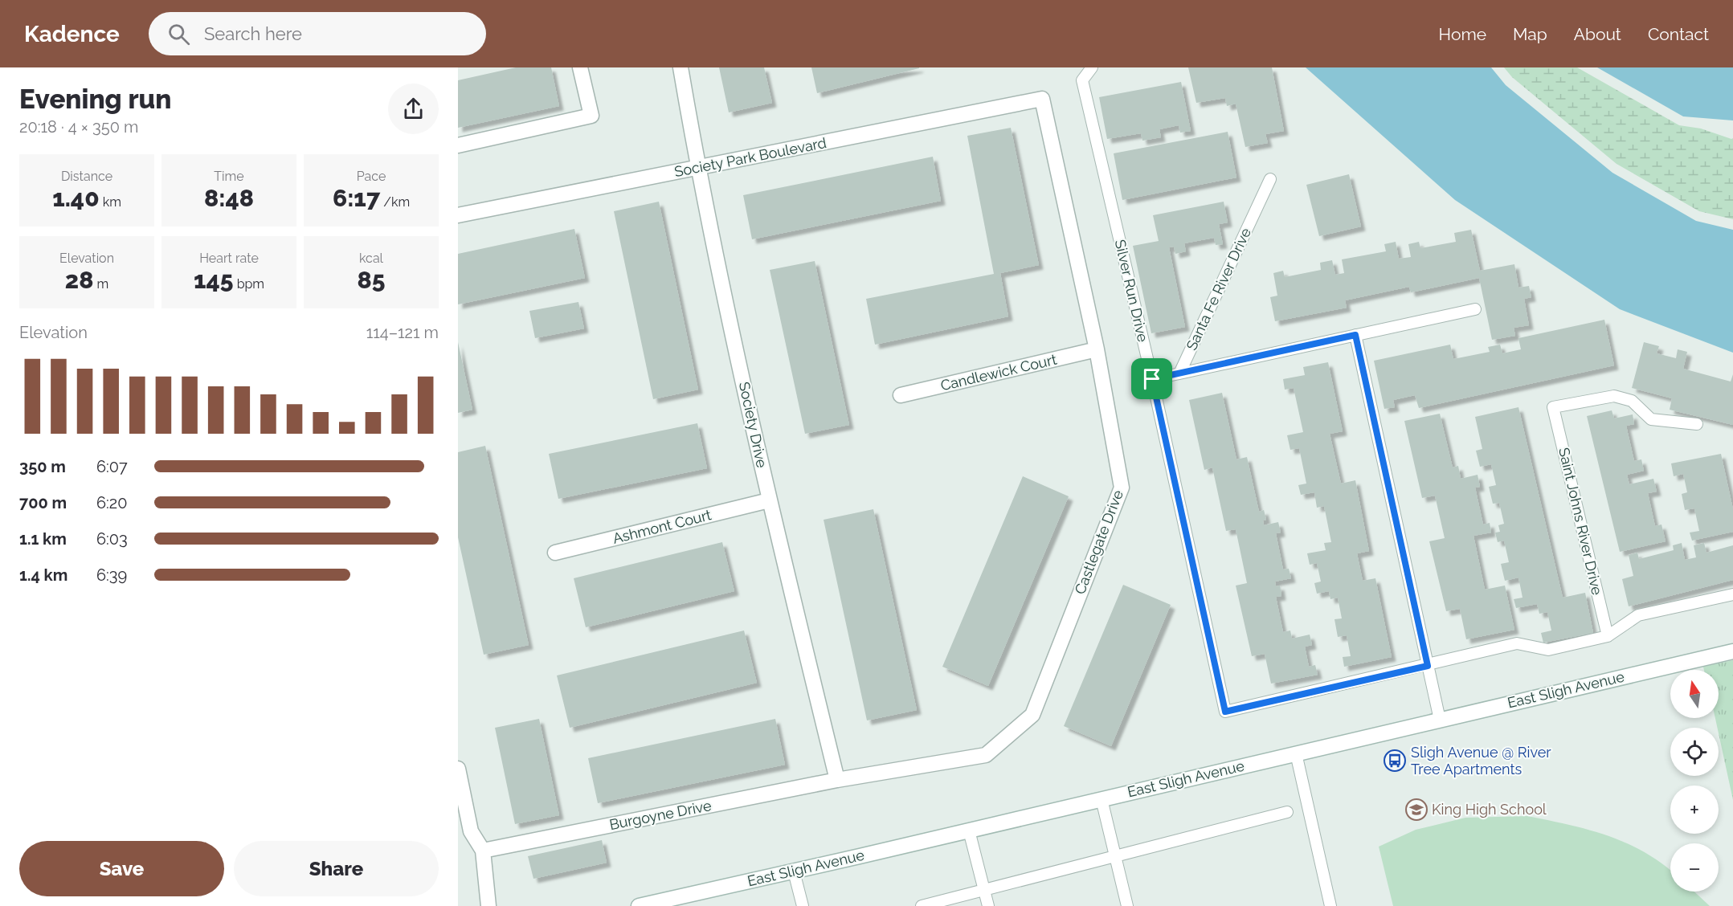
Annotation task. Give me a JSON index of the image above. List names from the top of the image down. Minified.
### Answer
{"streets":{"street":["Society Park Boulevard","Candlewick Court","Society Drive","Ashmont Court","Castlegate Drive","East Sligh Avenue","Burgoyne Drive"],"lane":["Santa Fe River Drive","Silver Run Drive","Saint Johns River Drive"]},"crossings":[["Society Park Boulevard","Society Drive"],["Society Park Boulevard","Castlegate Drive"],["Candlewick Court","Castlegate Drive"],["Society Drive","Ashmont Court"],["Society Drive","Castlegate Drive"],["Society Drive","Burgoyne Drive"],["Castlegate Drive","Burgoyne Drive"]],"places":{"bus stop":["Sligh Avenue @ River Tree Apartments"],"school or university":["King High School"]},"north":"top","page":{"header":"Kadence","search":"Search here","nav":["Home","Map","About","Contact"],"heading":["Evening run","20:18 · 4 × 350 m"],"stats":[["Distance","1.40 km"],["Time","8:48"],["Pace","6:17 /km"],["Elevation","28 m"],["Heart rate","145 bpm"],["kcal","85"]],"chart":["Elevation","114–121 m"],"list":[{"name":"350 m","note":"6:07"},{"name":"700 m","note":"6:20"},{"name":"1.1 km","note":"6:03"},{"name":"1.4 km","note":"6:39"}],"map_buttons":["+","−"],"buttons":["Save","Share"]}}
